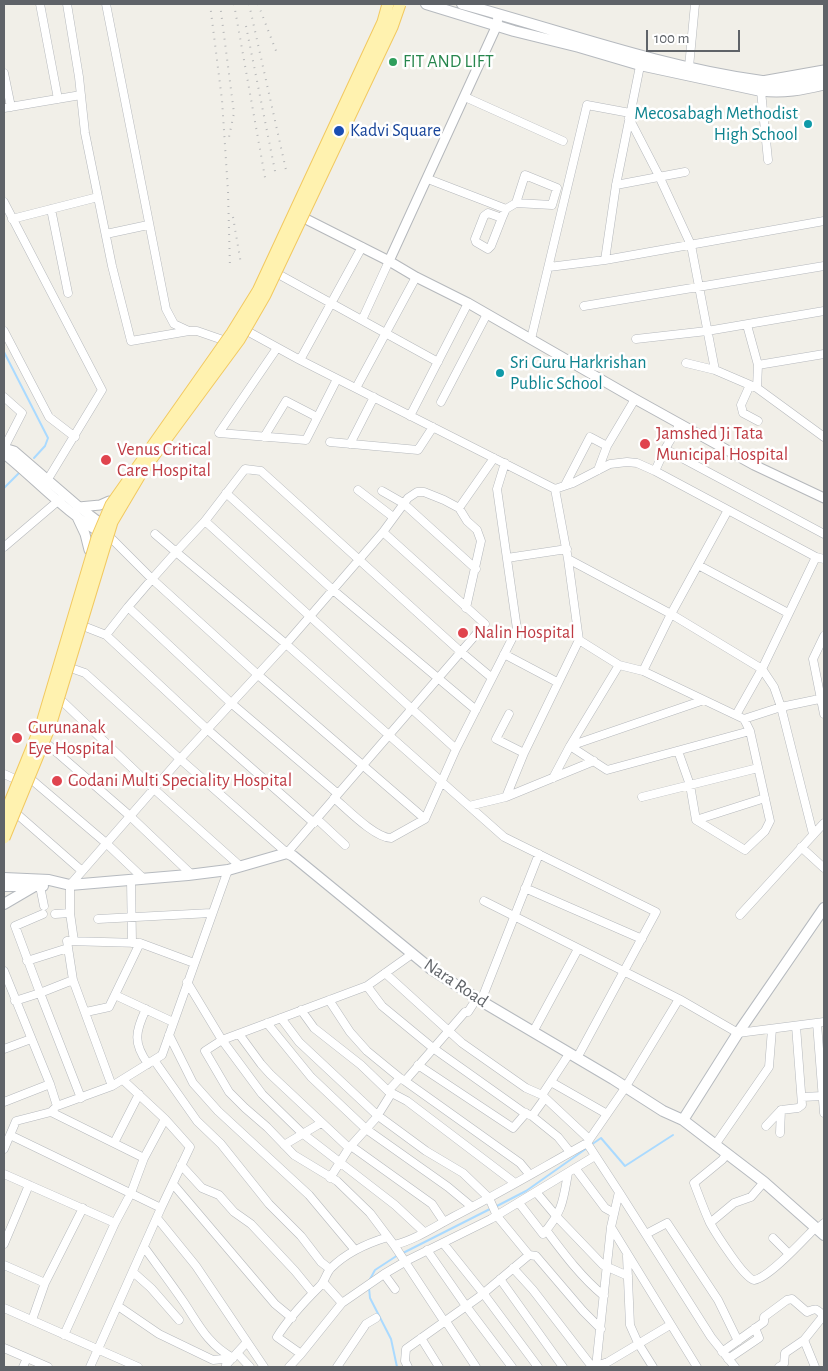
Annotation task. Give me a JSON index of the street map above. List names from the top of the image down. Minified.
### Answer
{"streets":{"main road":["Nara Road"]},"places":["FIT AND LIFT","Mecosabagh Methodist High School","Kadvi Square","Sri Guru Harkrishan Public School","Jamshed Ji Tata Municipal Hospital","Venus Critical Care Hospital","Nalin Hospital","Gurunanak Eye Hospital","Godani Multi Speciality Hospital"],"scale_bar":"100 m"}
